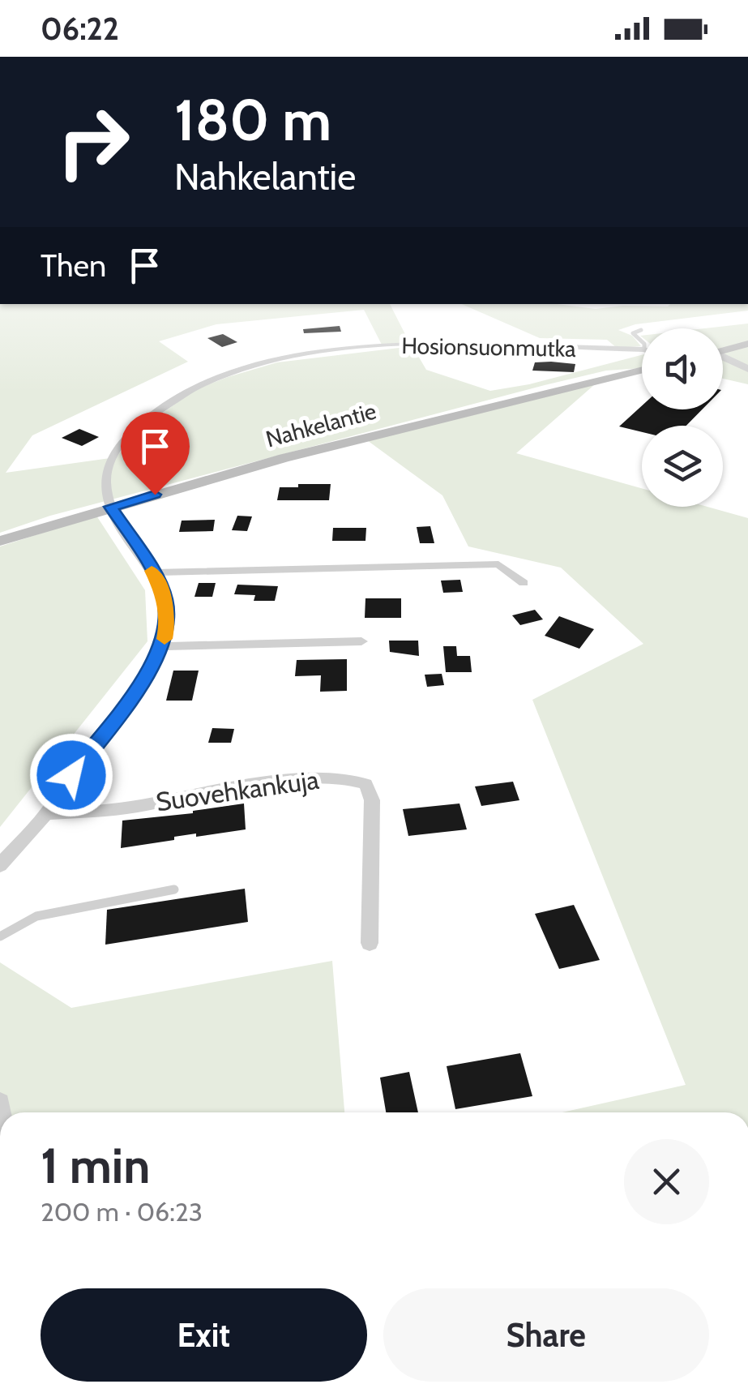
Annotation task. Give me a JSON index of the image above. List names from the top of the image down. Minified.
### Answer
{"streets":{"main road":["Nahkelantie"],"street":["Hosionsuonmutka","Suovehkankuja"]},"crossings":[["Hosionsuonmutka","Nahkelantie"]],"page":{"status":"06:22","turn":["180 m","Nahkelantie"],"then":"Then","heading":["1 min","200 m · 06:23"],"buttons":["Exit","Share"]}}
